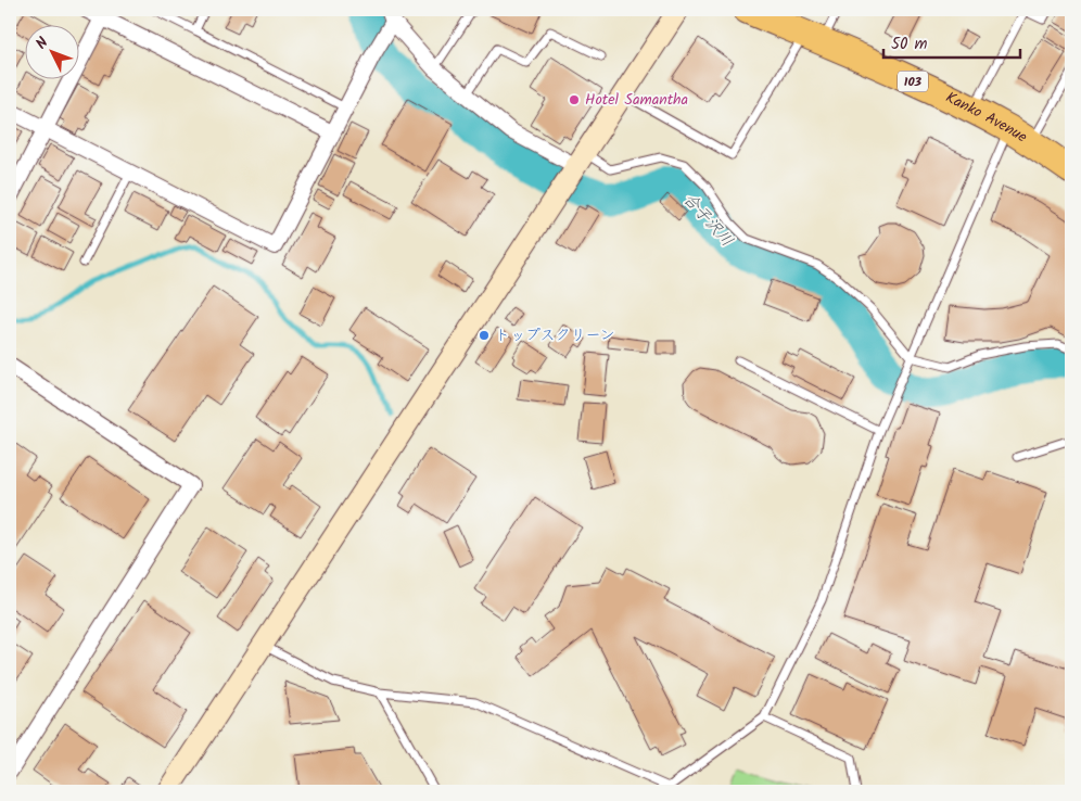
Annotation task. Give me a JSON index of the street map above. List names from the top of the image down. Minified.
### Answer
{"streets":{"highway":["103","Kanko Avenue"]},"water":["合子沢川"],"places":["Hotel Samantha","トップスクリーン"],"scale_bar":"50 m","north":"top left"}
